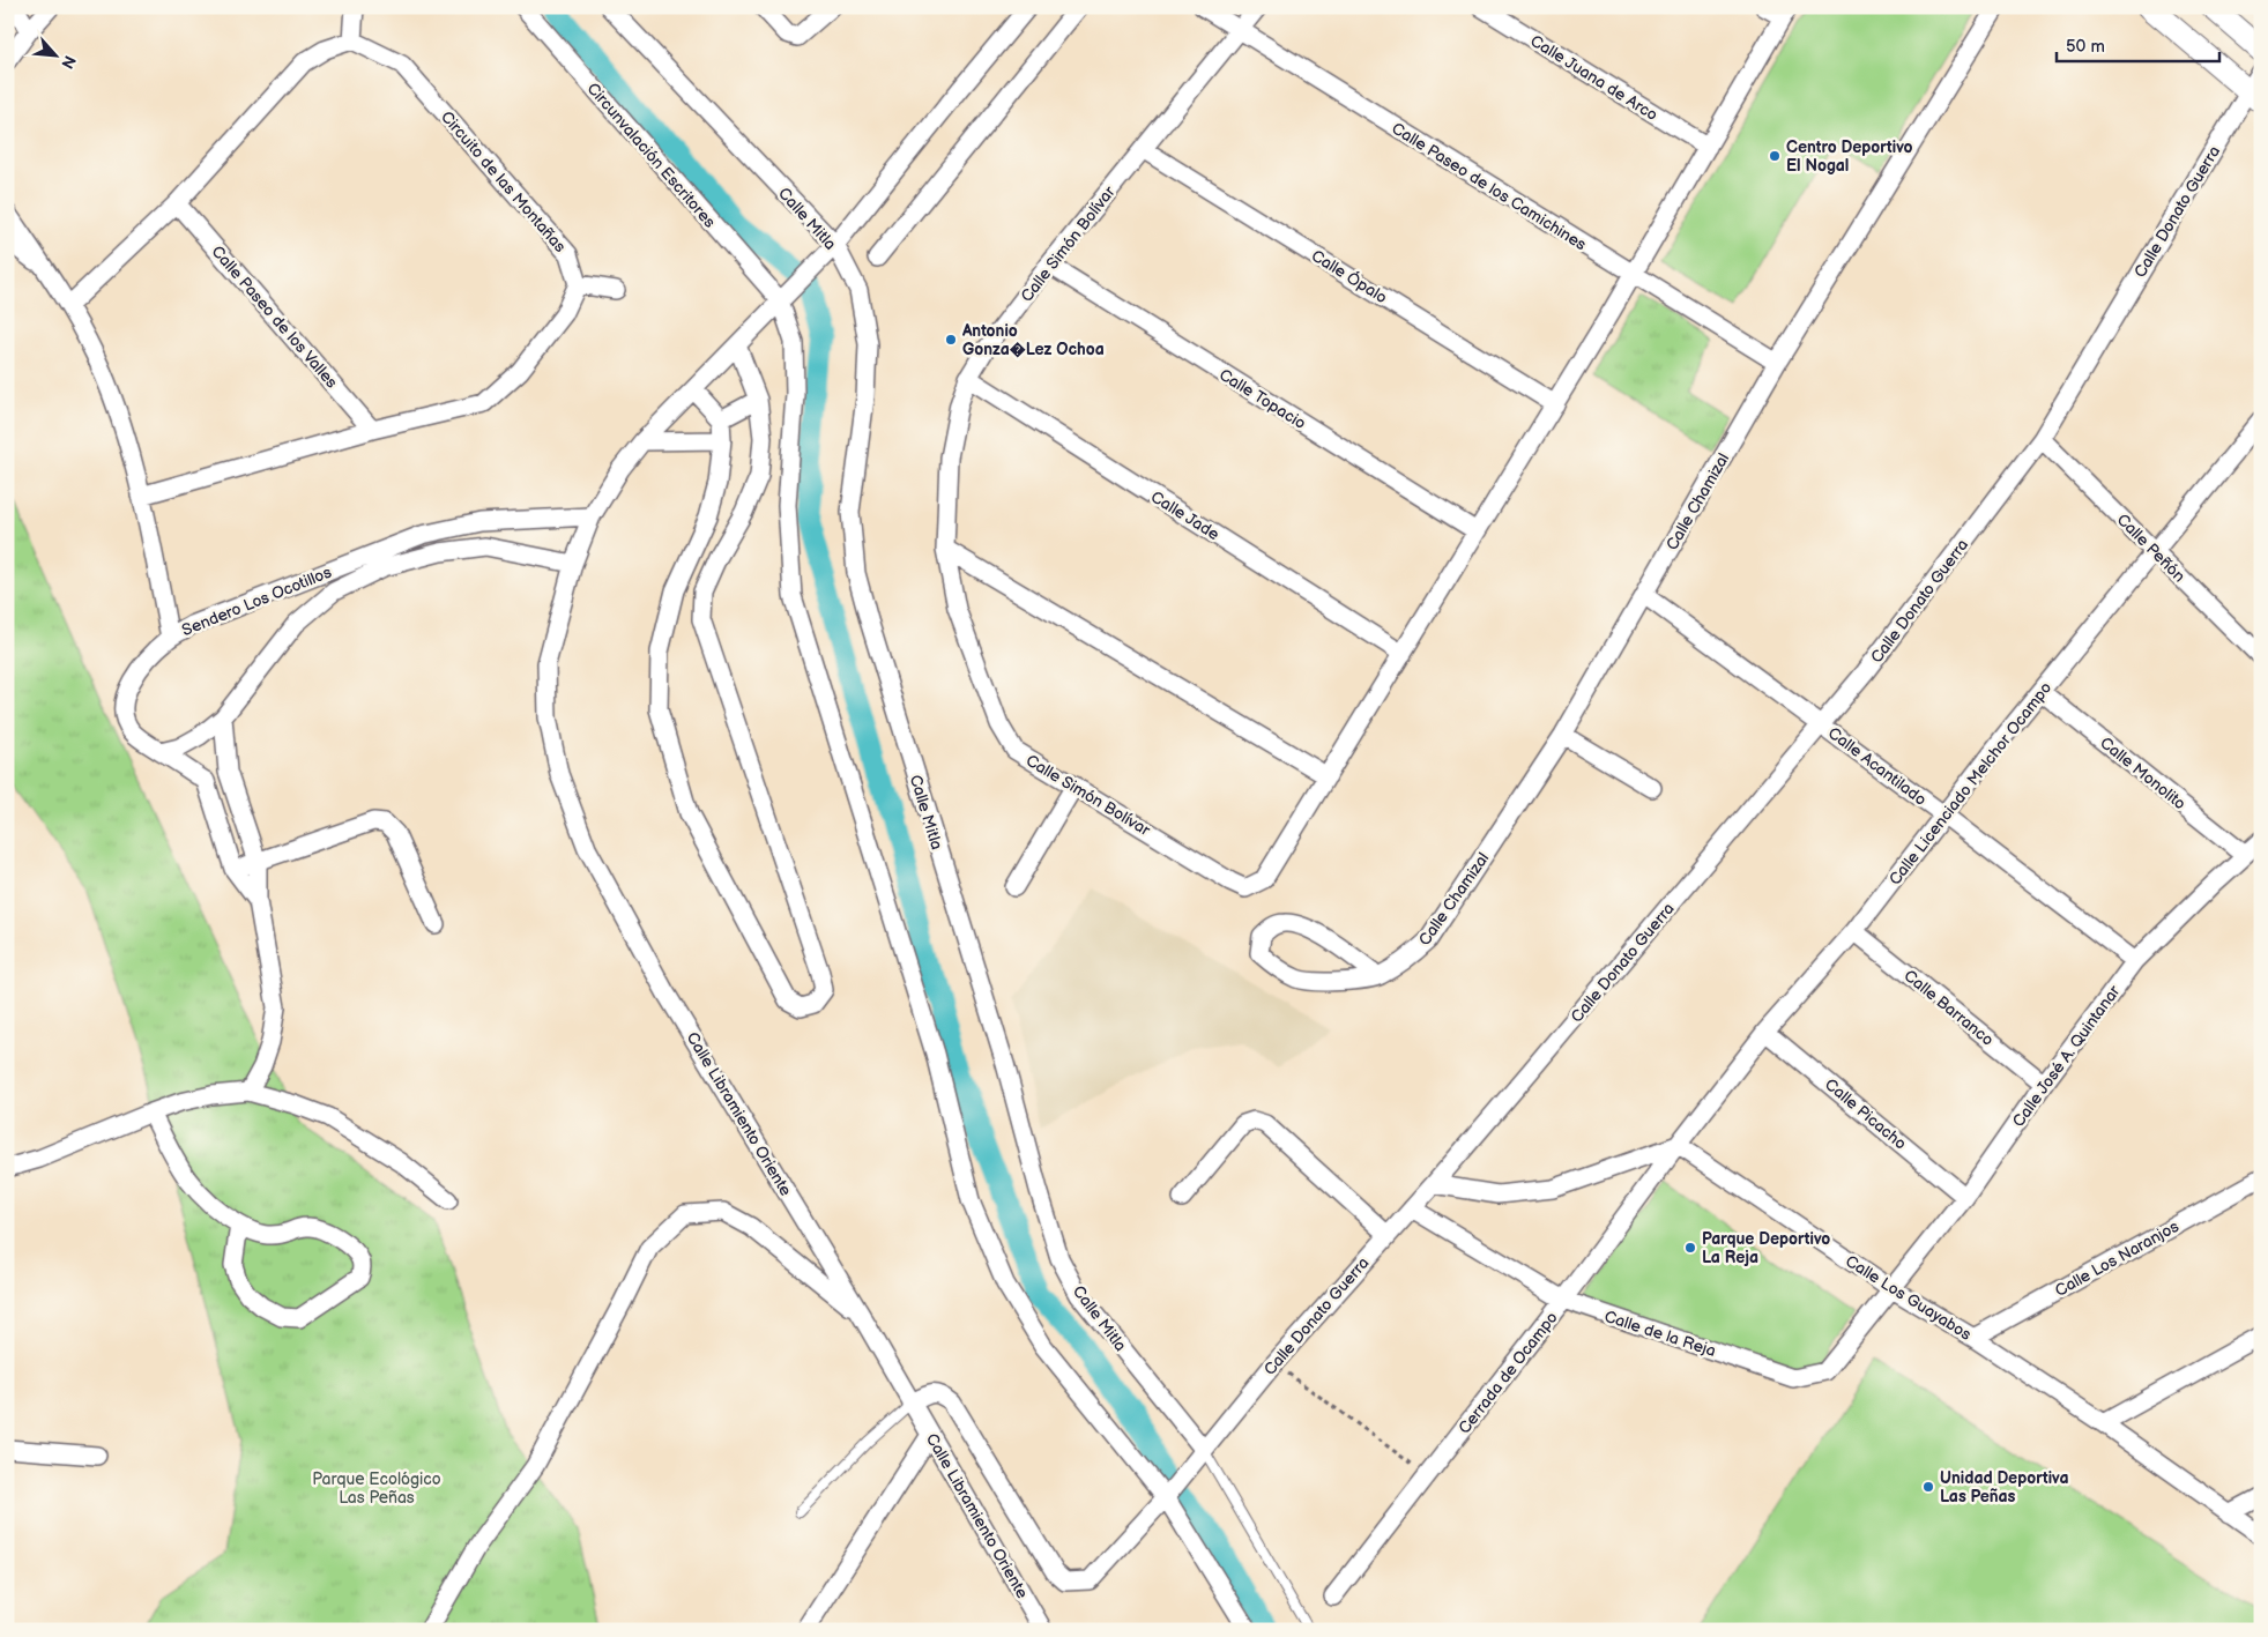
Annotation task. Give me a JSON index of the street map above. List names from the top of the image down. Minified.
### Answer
{"streets":{"street":["Calle Juana de Arco","Circunvalación Escritores","Circuito de las Montañas","Calle Paseo de los Camichines","Calle Donato Guerra","Calle Mitla","Calle Simón Bolívar","Calle Ópalo","Calle Paseo de los Valles","Calle Topacio","Calle Chamizal","Calle Jade","Calle Peñón","Sendero Los Ocotillos","Calle Acantilado","Calle Monolito","Calle Licenciado Melchor Ocampo","Calle Barranco","Calle José A. Quintanar","Calle Libramiento Oriente","Calle Picacho","Calle Los Naranjos","Calle Los Guayabos","Calle de la Reja","Cerrada de Ocampo"]},"crossings":[["Circunvalación Escritores","Calle Libramiento Oriente"],["Calle Paseo de los Camichines","Calle Simón Bolívar"],["Calle Paseo de los Camichines","Calle Chamizal"],["Calle Donato Guerra","Calle Mitla"],["Calle Donato Guerra","Calle Peñón"],["Calle Donato Guerra","Calle Acantilado"],["Calle Donato Guerra","Calle Libramiento Oriente"],["Calle Donato Guerra","Calle de la Reja"],["Calle Mitla","Calle Libramiento Oriente"],["Calle Simón Bolívar","Calle Ópalo"],["Calle Simón Bolívar","Calle Topacio"],["Calle Simón Bolívar","Calle Jade"],["Calle Chamizal","Calle Acantilado"],["Calle Peñón","Calle Licenciado Melchor Ocampo"],["Sendero Los Ocotillos","Calle Libramiento Oriente"],["Calle Acantilado","Calle Licenciado Melchor Ocampo"],["Calle Acantilado","Calle José A. Quintanar"],["Calle Monolito","Calle Licenciado Melchor Ocampo"],["Calle Monolito","Calle José A. Quintanar"],["Calle Licenciado Melchor Ocampo","Calle Barranco"],["Calle Licenciado Melchor Ocampo","Calle Picacho"],["Calle Licenciado Melchor Ocampo","Calle Los Guayabos"],["Calle Licenciado Melchor Ocampo","Cerrada de Ocampo"],["Calle Barranco","Calle José A. Quintanar"],["Calle José A. Quintanar","Calle Picacho"],["Calle José A. Quintanar","Calle Los Guayabos"],["Calle José A. Quintanar","Calle de la Reja"],["Calle Los Naranjos","Calle Los Guayabos"],["Calle Los Guayabos","Calle de la Reja"],["Calle Los Guayabos","Cerrada de Ocampo"],["Calle de la Reja","Cerrada de Ocampo"]],"parks":["Parque Ecológico Las Peñas"],"places":["Centro Deportivo El Nogal","Antonio Gonza�Lez Ochoa","Parque Deportivo La Reja","Unidad Deportiva Las Peñas"],"scale_bar":"50 m","north":"bottom right"}
